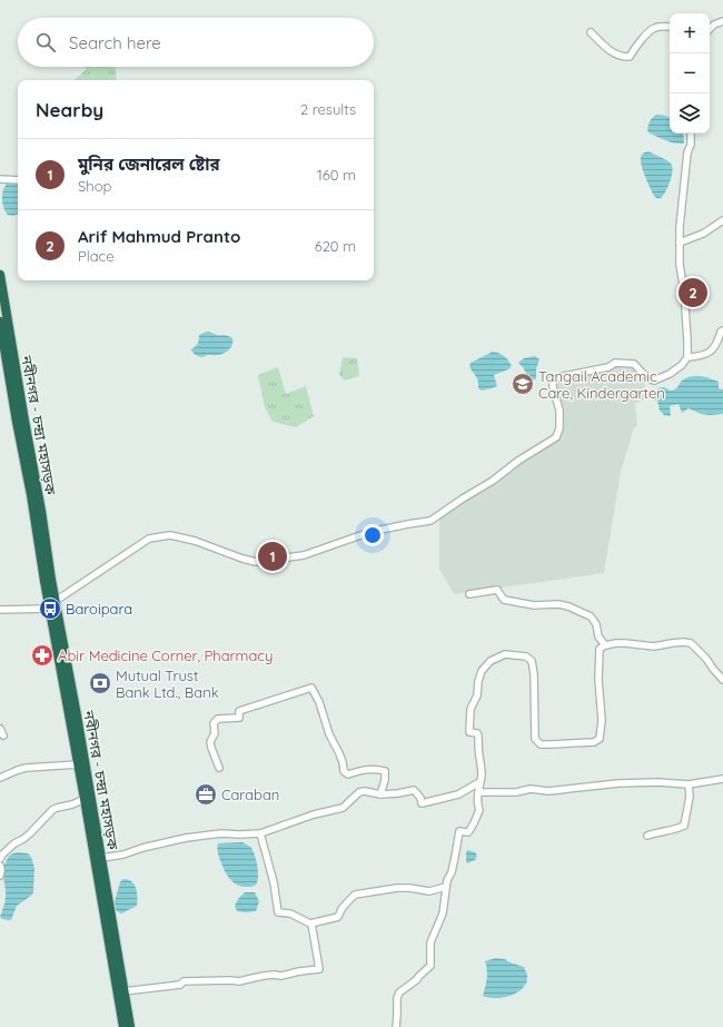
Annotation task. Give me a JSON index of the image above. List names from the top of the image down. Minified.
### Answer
{"streets":{"highway":["নবীনগর - চন্দ্রা মহাসড়ক"]},"places":{"school or university":["Tangail Academic Care, Kindergarten"],"bus stop":["Baroipara"],"pharmacy":["Abir Medicine Corner, Pharmacy"],"bank":["Mutual Trust Bank Ltd., Bank"],"office":["Caraban"]},"page":{"map_buttons":["+","−"],"search":"Search here","heading":["Nearby","2 results"],"list":[{"mark":"1","name":"মুনির জেনারেল ষ্টোর","note":"Shop","value":"160 m"},{"mark":"2","name":"Arif Mahmud Pranto","note":"Place","value":"620 m"}],"pins":["2","1"]}}
